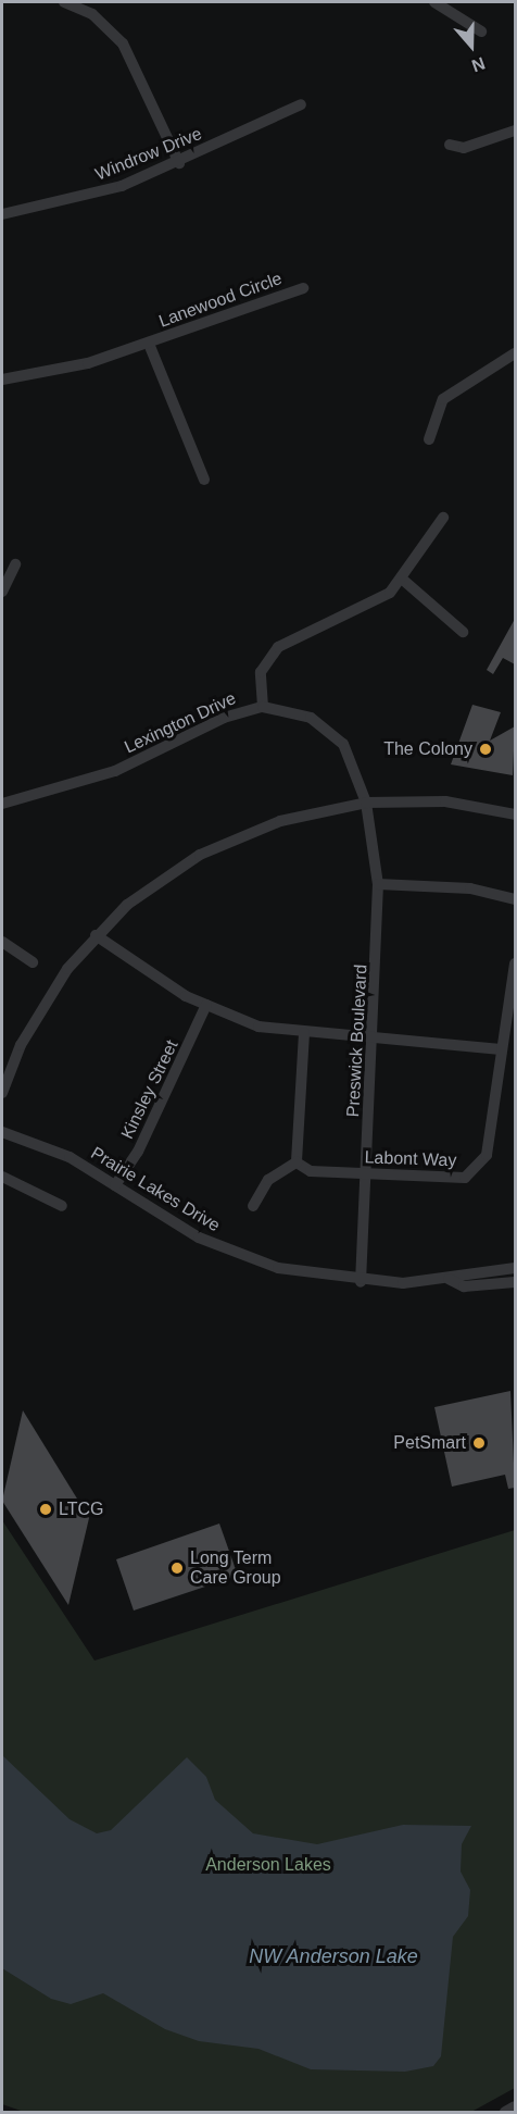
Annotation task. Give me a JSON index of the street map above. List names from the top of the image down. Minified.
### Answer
{"streets":{"street":["Windrow Drive","Lanewood Circle","Lexington Drive","Preswick Boulevard","Kinsley Street","Labont Way","Prairie Lakes Drive"]},"crossings":[["Lexington Drive","Preswick Boulevard"],["Preswick Boulevard","Labont Way"],["Preswick Boulevard","Prairie Lakes Drive"],["Kinsley Street","Prairie Lakes Drive"]],"water":["NW Anderson Lake"],"parks":["Anderson Lakes"],"places":["The Colony","PetSmart","LTCG","Long Term Care Group"],"north":"bottom"}
